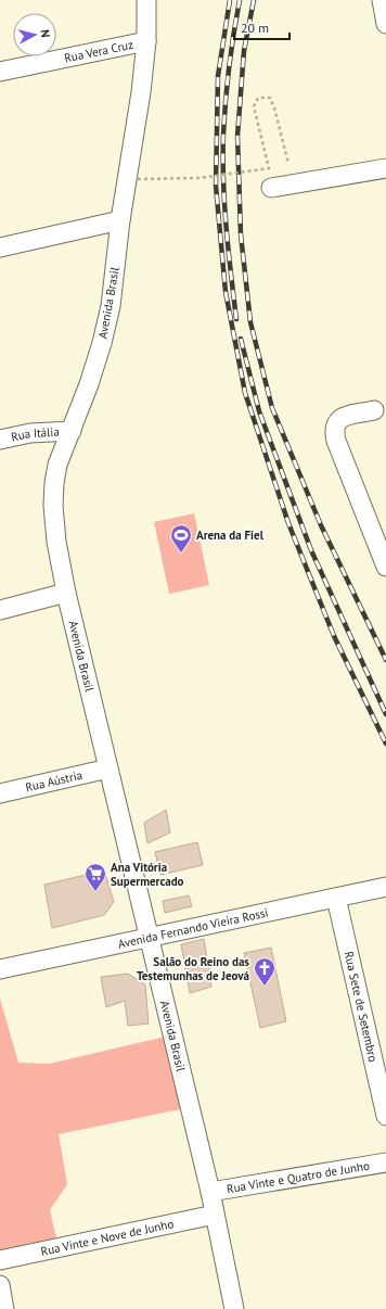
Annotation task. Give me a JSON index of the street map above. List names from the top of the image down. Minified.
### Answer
{"streets":{"street":["Rua Vera Cruz","Avenida Brasil","Rua Itália","Rua Aústria","Avenida Fernando Vieira Rossi","Rua Sete de Setembro","Rua Vinte e Quatro de Junho","Rua Vinte e Nove de Junho"]},"crossings":[["Rua Vera Cruz","Avenida Brasil"],["Avenida Brasil","Rua Itália"],["Avenida Brasil","Rua Aústria"],["Avenida Brasil","Avenida Fernando Vieira Rossi"],["Avenida Brasil","Rua Vinte e Quatro de Junho"],["Avenida Brasil","Rua Vinte e Nove de Junho"],["Avenida Fernando Vieira Rossi","Rua Sete de Setembro"]],"places":{"sports":["Arena da Fiel"],"supermarket":["Ana Vitória Supermercado"],"church":["Salão do Reino das Testemunhas de Jeová"]},"scale_bar":"20 m","north":"right"}
